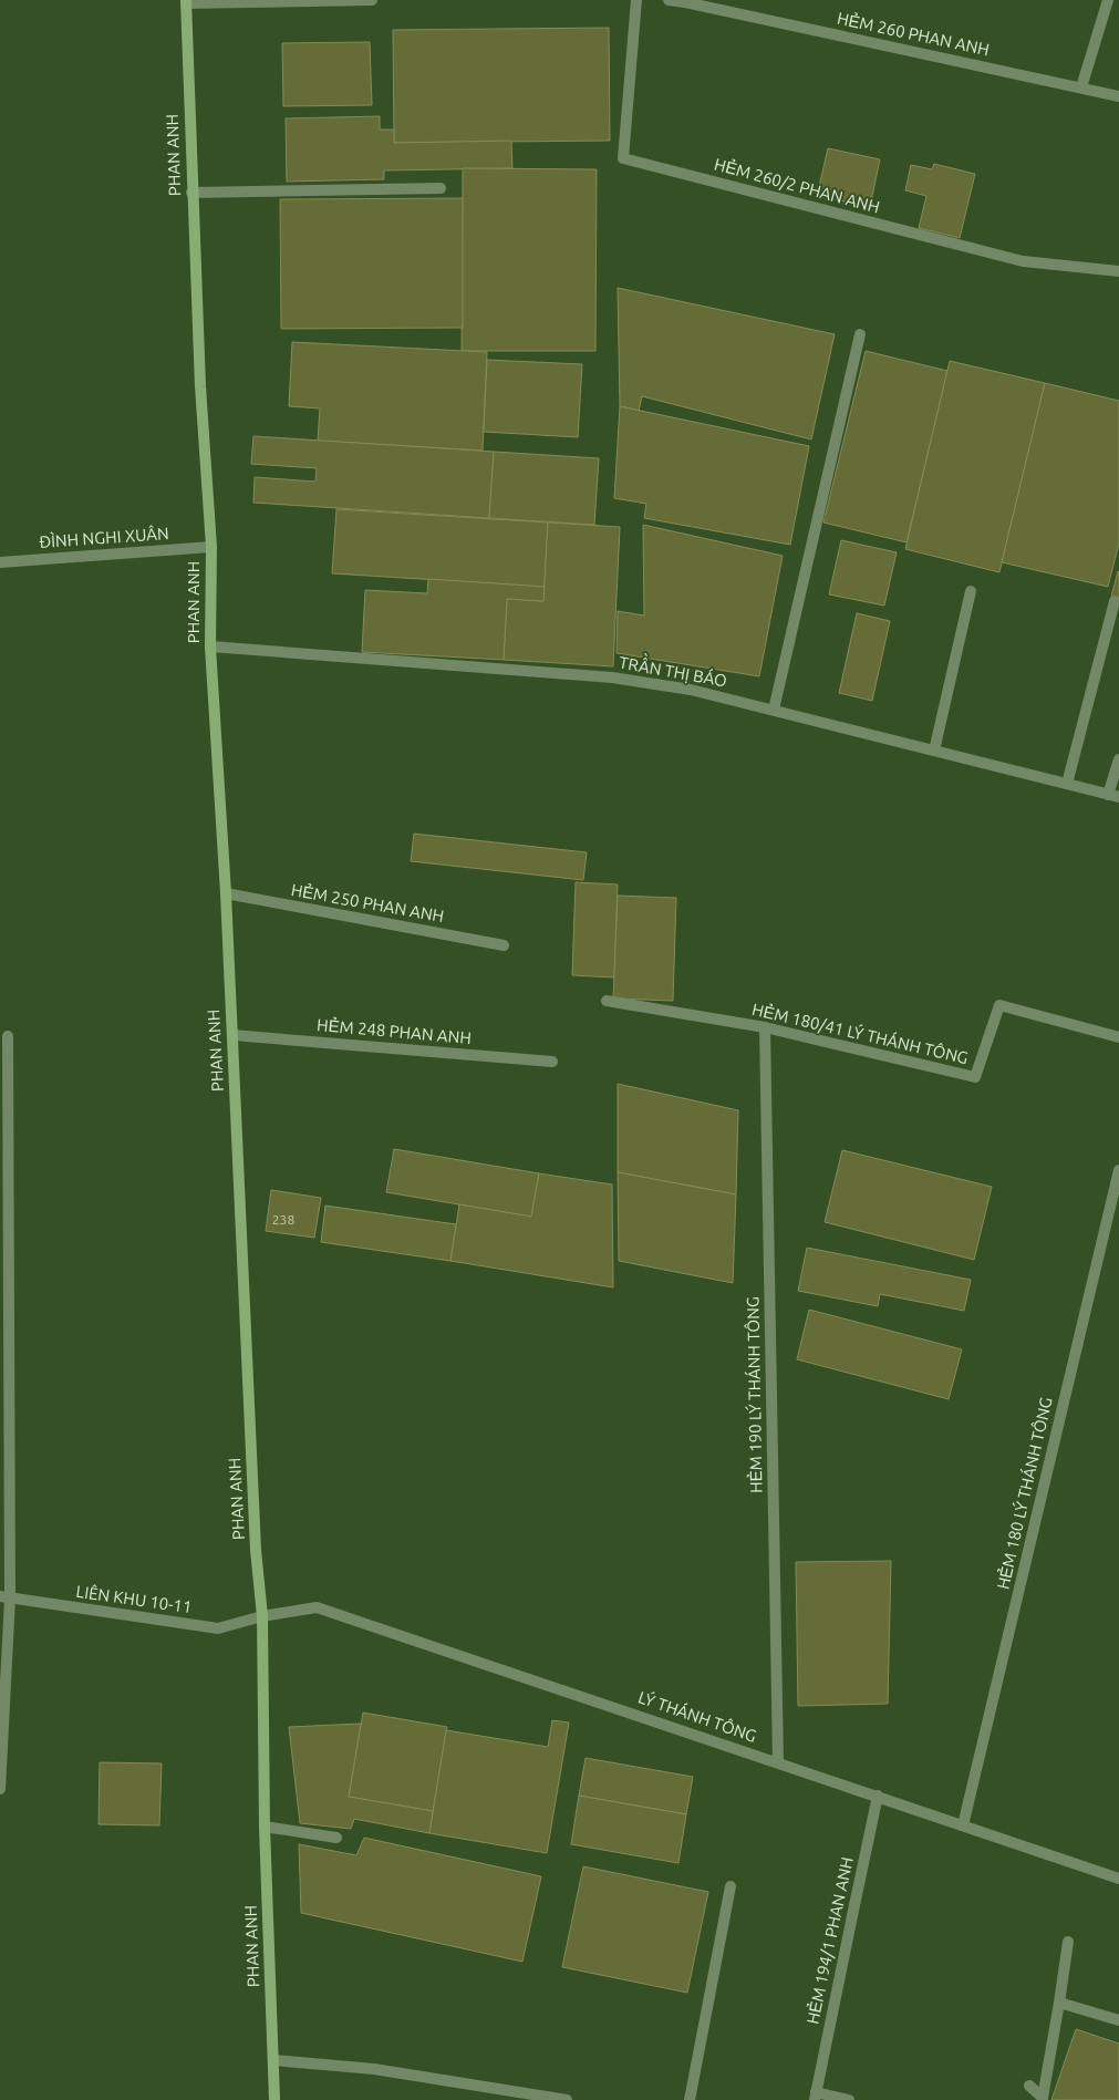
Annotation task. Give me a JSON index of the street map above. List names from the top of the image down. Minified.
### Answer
{"streets":{"main road":["PHAN ANH"],"street":["HẺM 260 PHAN ANH","HẺM 260/2 PHAN ANH","ĐÌNH NGHI XUÂN","TRẦN THỊ BÁO","HẺM 250 PHAN ANH","HẺM 248 PHAN ANH","HẺM 180/41 LÝ THÁNH TÔNG","HẺM 190 LÝ THÁNH TÔNG","HẺM 180 LÝ THÁNH TÔNG","LIÊN KHU 10-11","LÝ THÁNH TÔNG","HẺM 194/1 PHAN ANH"]},"crossings":[["PHAN ANH","ĐÌNH NGHI XUÂN"],["PHAN ANH","TRẦN THỊ BÁO"],["PHAN ANH","HẺM 250 PHAN ANH"],["PHAN ANH","HẺM 248 PHAN ANH"],["PHAN ANH","LIÊN KHU 10-11"],["PHAN ANH","LÝ THÁNH TÔNG"],["HẺM 180/41 LÝ THÁNH TÔNG","HẺM 190 LÝ THÁNH TÔNG"],["HẺM 190 LÝ THÁNH TÔNG","LÝ THÁNH TÔNG"],["HẺM 180 LÝ THÁNH TÔNG","LÝ THÁNH TÔNG"],["LIÊN KHU 10-11","LÝ THÁNH TÔNG"],["LÝ THÁNH TÔNG","HẺM 194/1 PHAN ANH"]],"house_numbers":["238"]}
